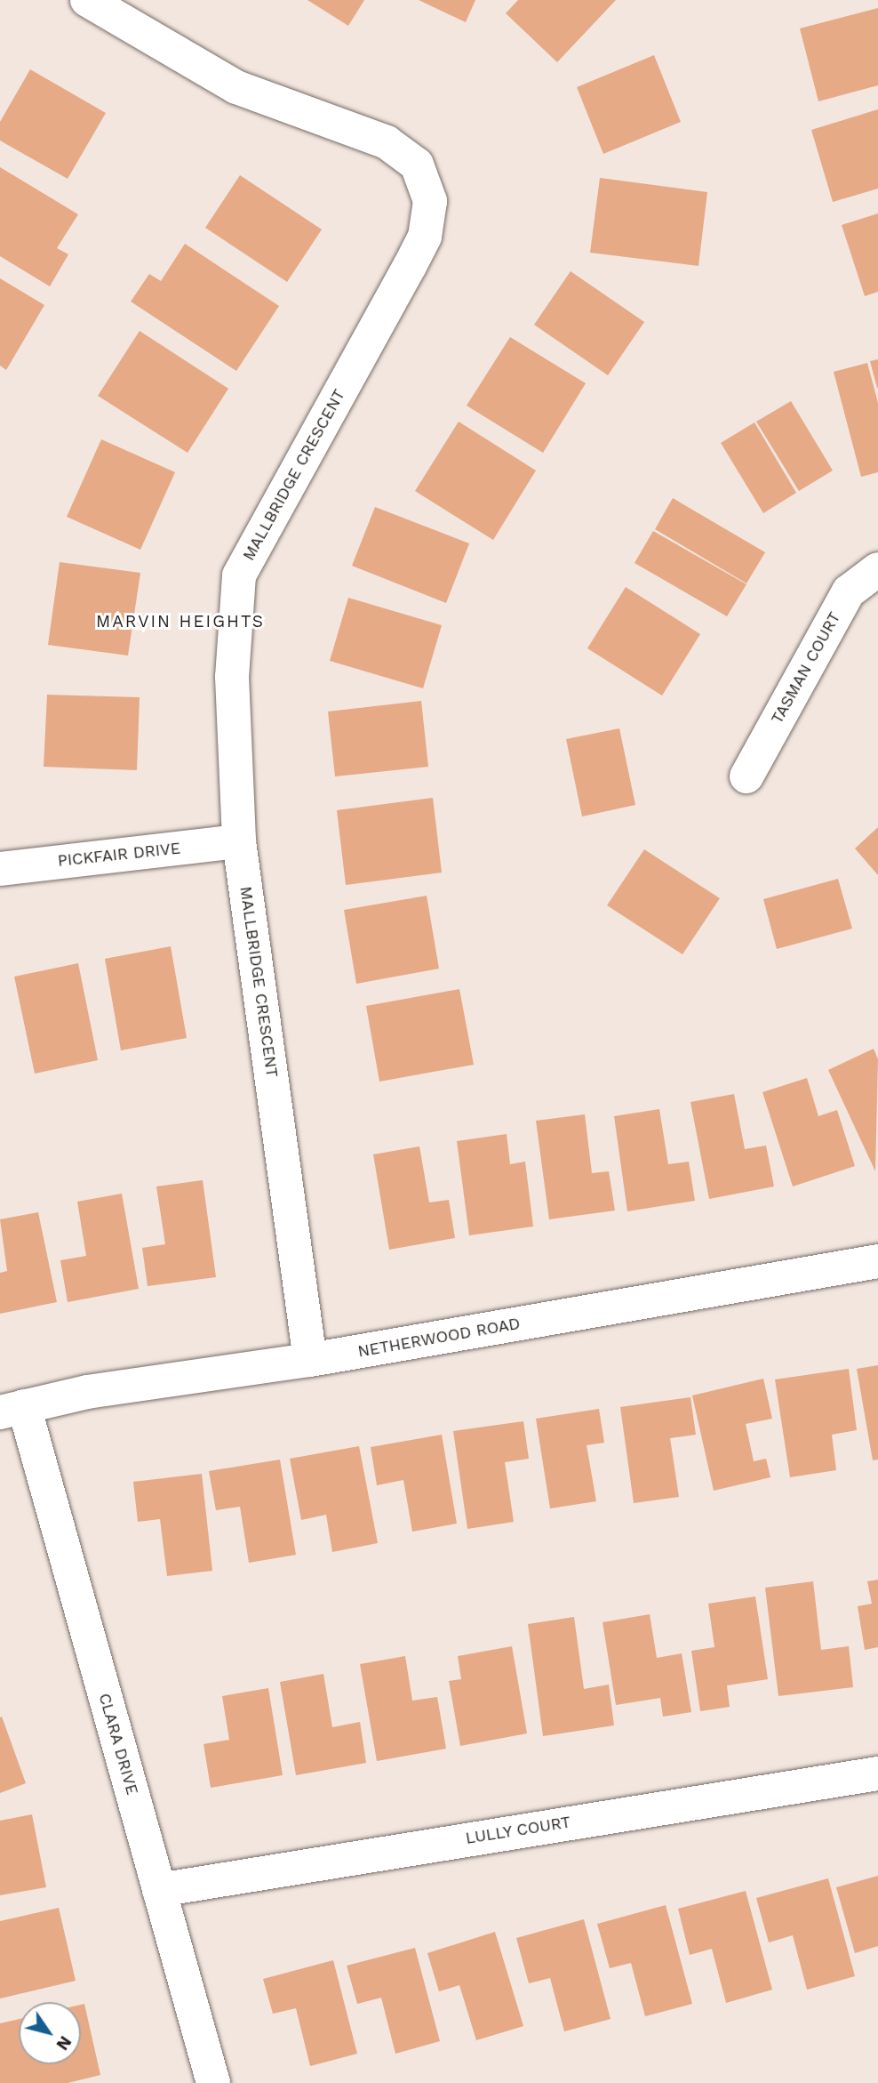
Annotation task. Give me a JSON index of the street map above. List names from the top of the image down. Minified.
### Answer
{"streets":{"street":["MALLBRIDGE CRESCENT","TASMAN COURT","PICKFAIR DRIVE","NETHERWOOD ROAD","CLARA DRIVE","LULLY COURT"]},"crossings":[["MALLBRIDGE CRESCENT","PICKFAIR DRIVE"],["MALLBRIDGE CRESCENT","NETHERWOOD ROAD"],["NETHERWOOD ROAD","CLARA DRIVE"],["CLARA DRIVE","LULLY COURT"]],"districts":["MARVIN HEIGHTS"],"north":"bottom right"}
